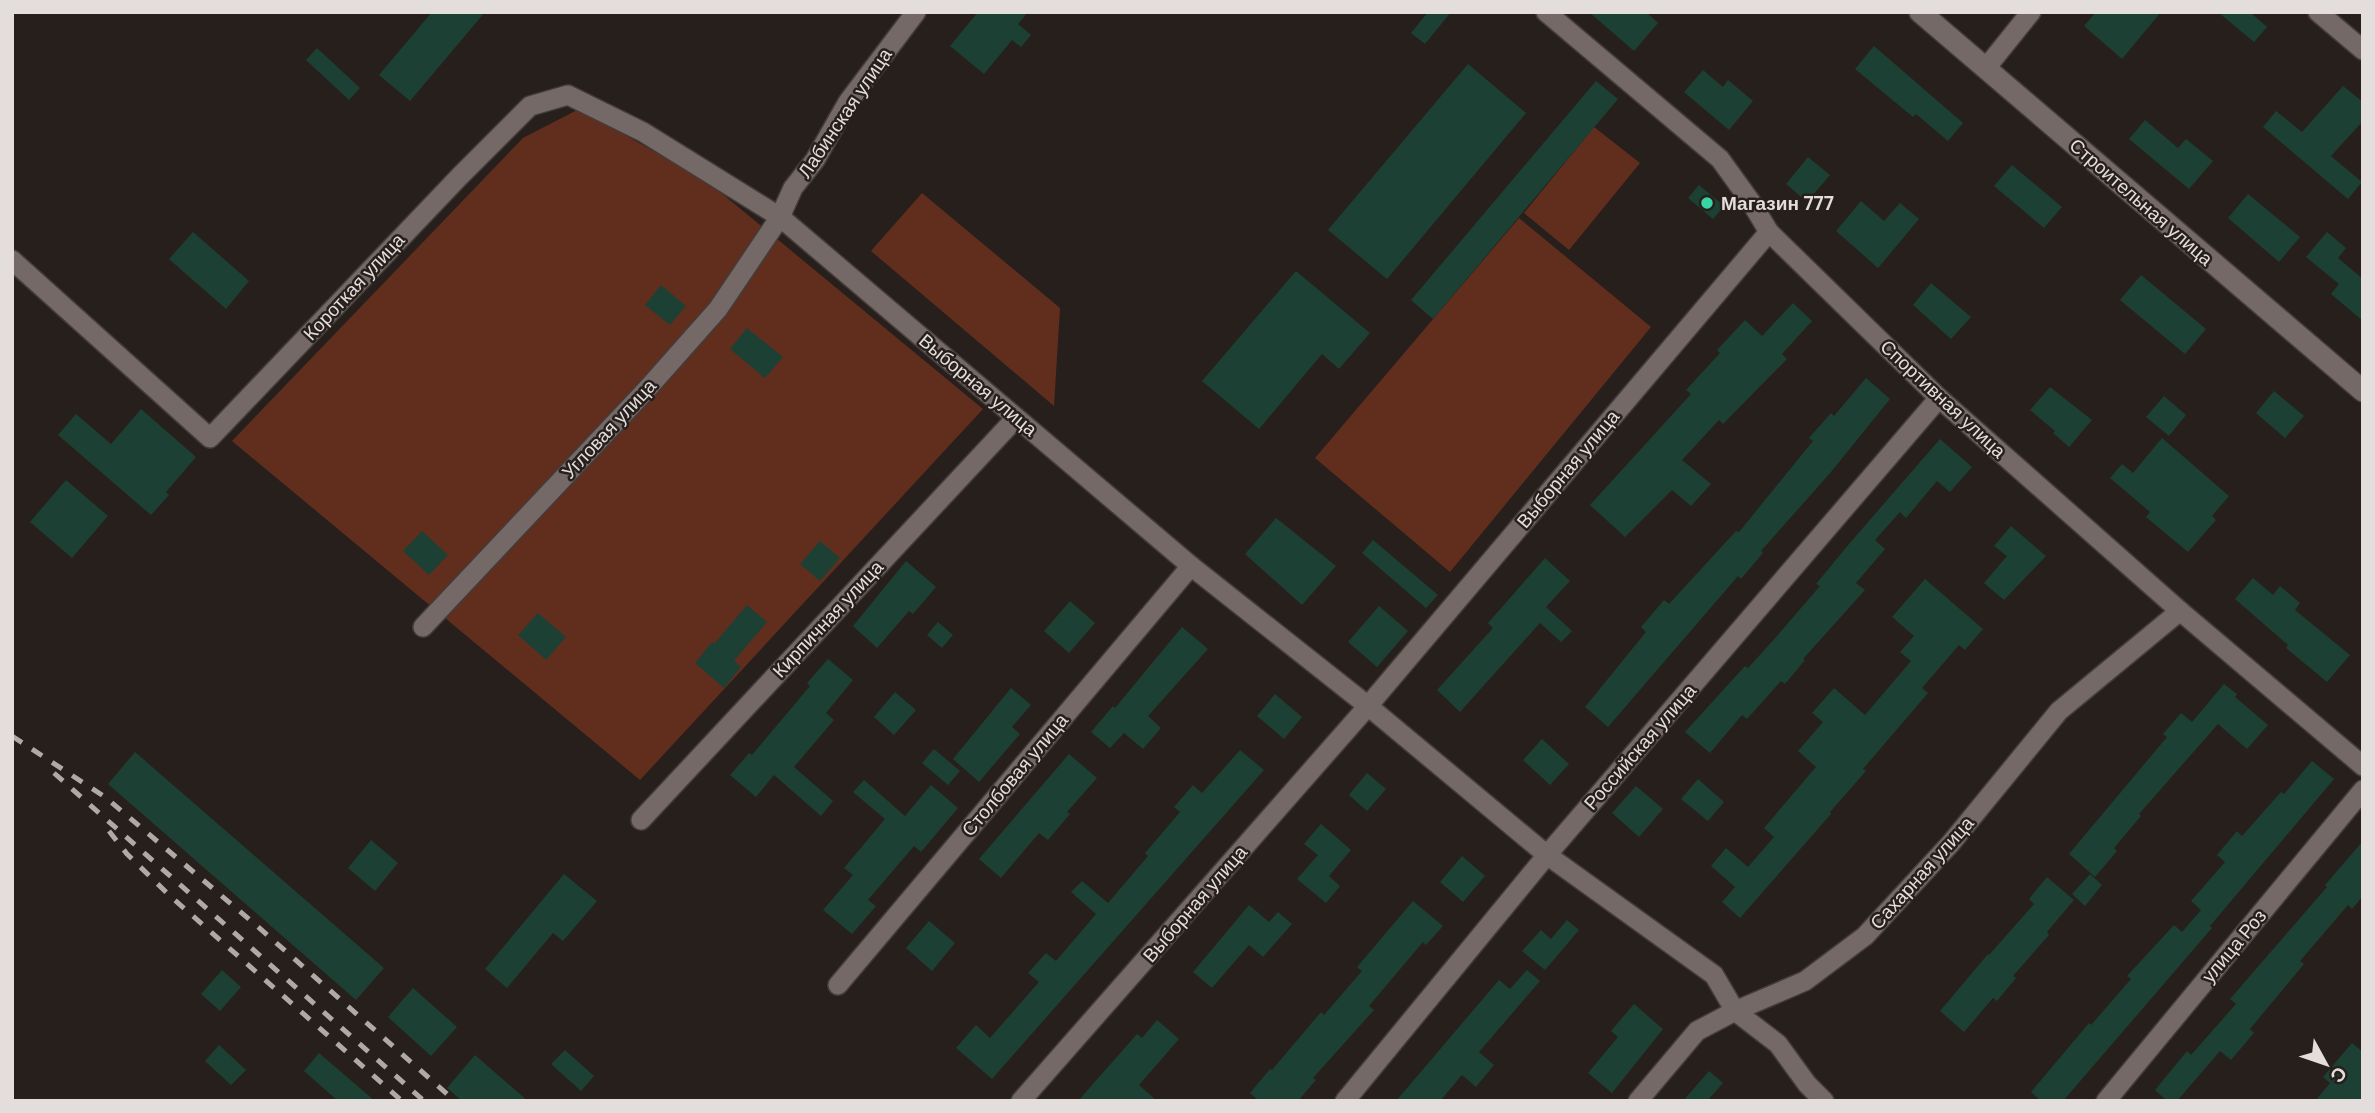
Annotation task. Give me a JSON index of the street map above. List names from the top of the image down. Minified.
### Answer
{"streets":{"street":["Лабинская улица","Строительная улица","Короткая улица","Выборная улица","Спортивная улица","Угловая улица","Кирпичная улица","Российская улица","Столбовая улица","Сахарная улица","улица Роз"]},"crossings":[["Лабинская улица","Выборная улица"],["Лабинская улица","Угловая улица"],["Короткая улица","Выборная улица"],["Выборная улица","Спортивная улица"],["Выборная улица","Угловая улица"],["Выборная улица","Кирпичная улица"],["Выборная улица","Российская улица"],["Выборная улица","Столбовая улица"],["Выборная улица","Сахарная улица"],["Спортивная улица","Российская улица"],["Спортивная улица","Сахарная улица"]],"places":["Магазин 777"],"north":"bottom right"}
